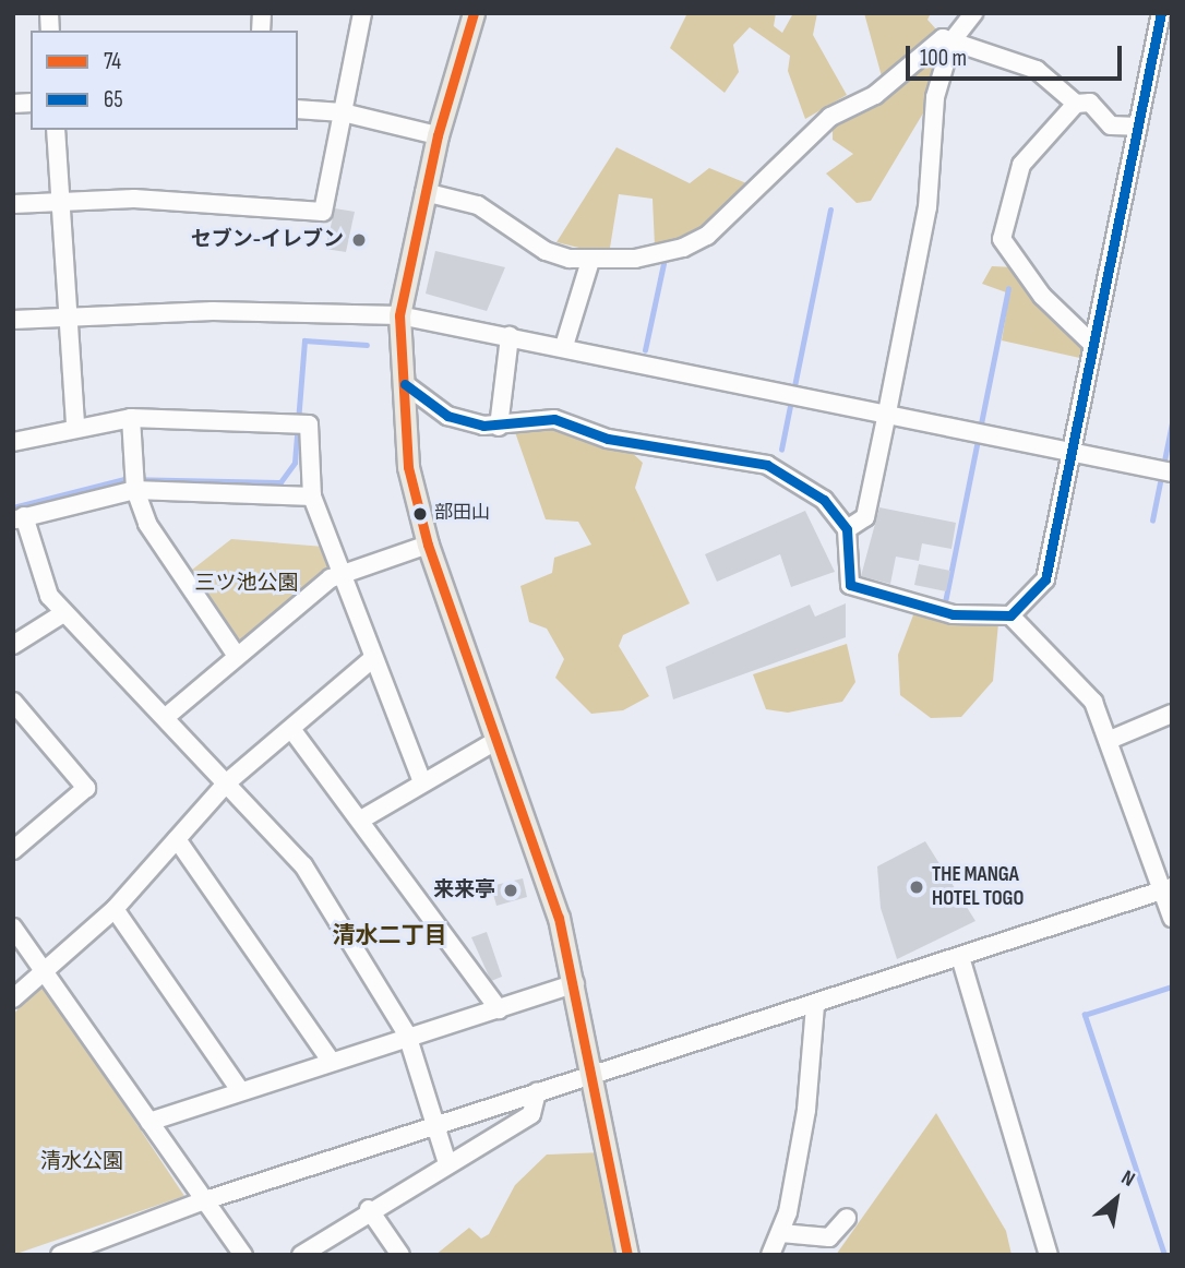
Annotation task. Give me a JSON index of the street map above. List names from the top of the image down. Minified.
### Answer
{"districts":["清水二丁目"],"parks":["三ツ池公園","清水公園"],"places":["セブン-イレブン","部田山","THE MANGA HOTEL TOGO","来来亭"],"lines":["transit line 74","transit line 65"],"legend":["74","65"],"scale_bar":"100 m","north":"top right"}
